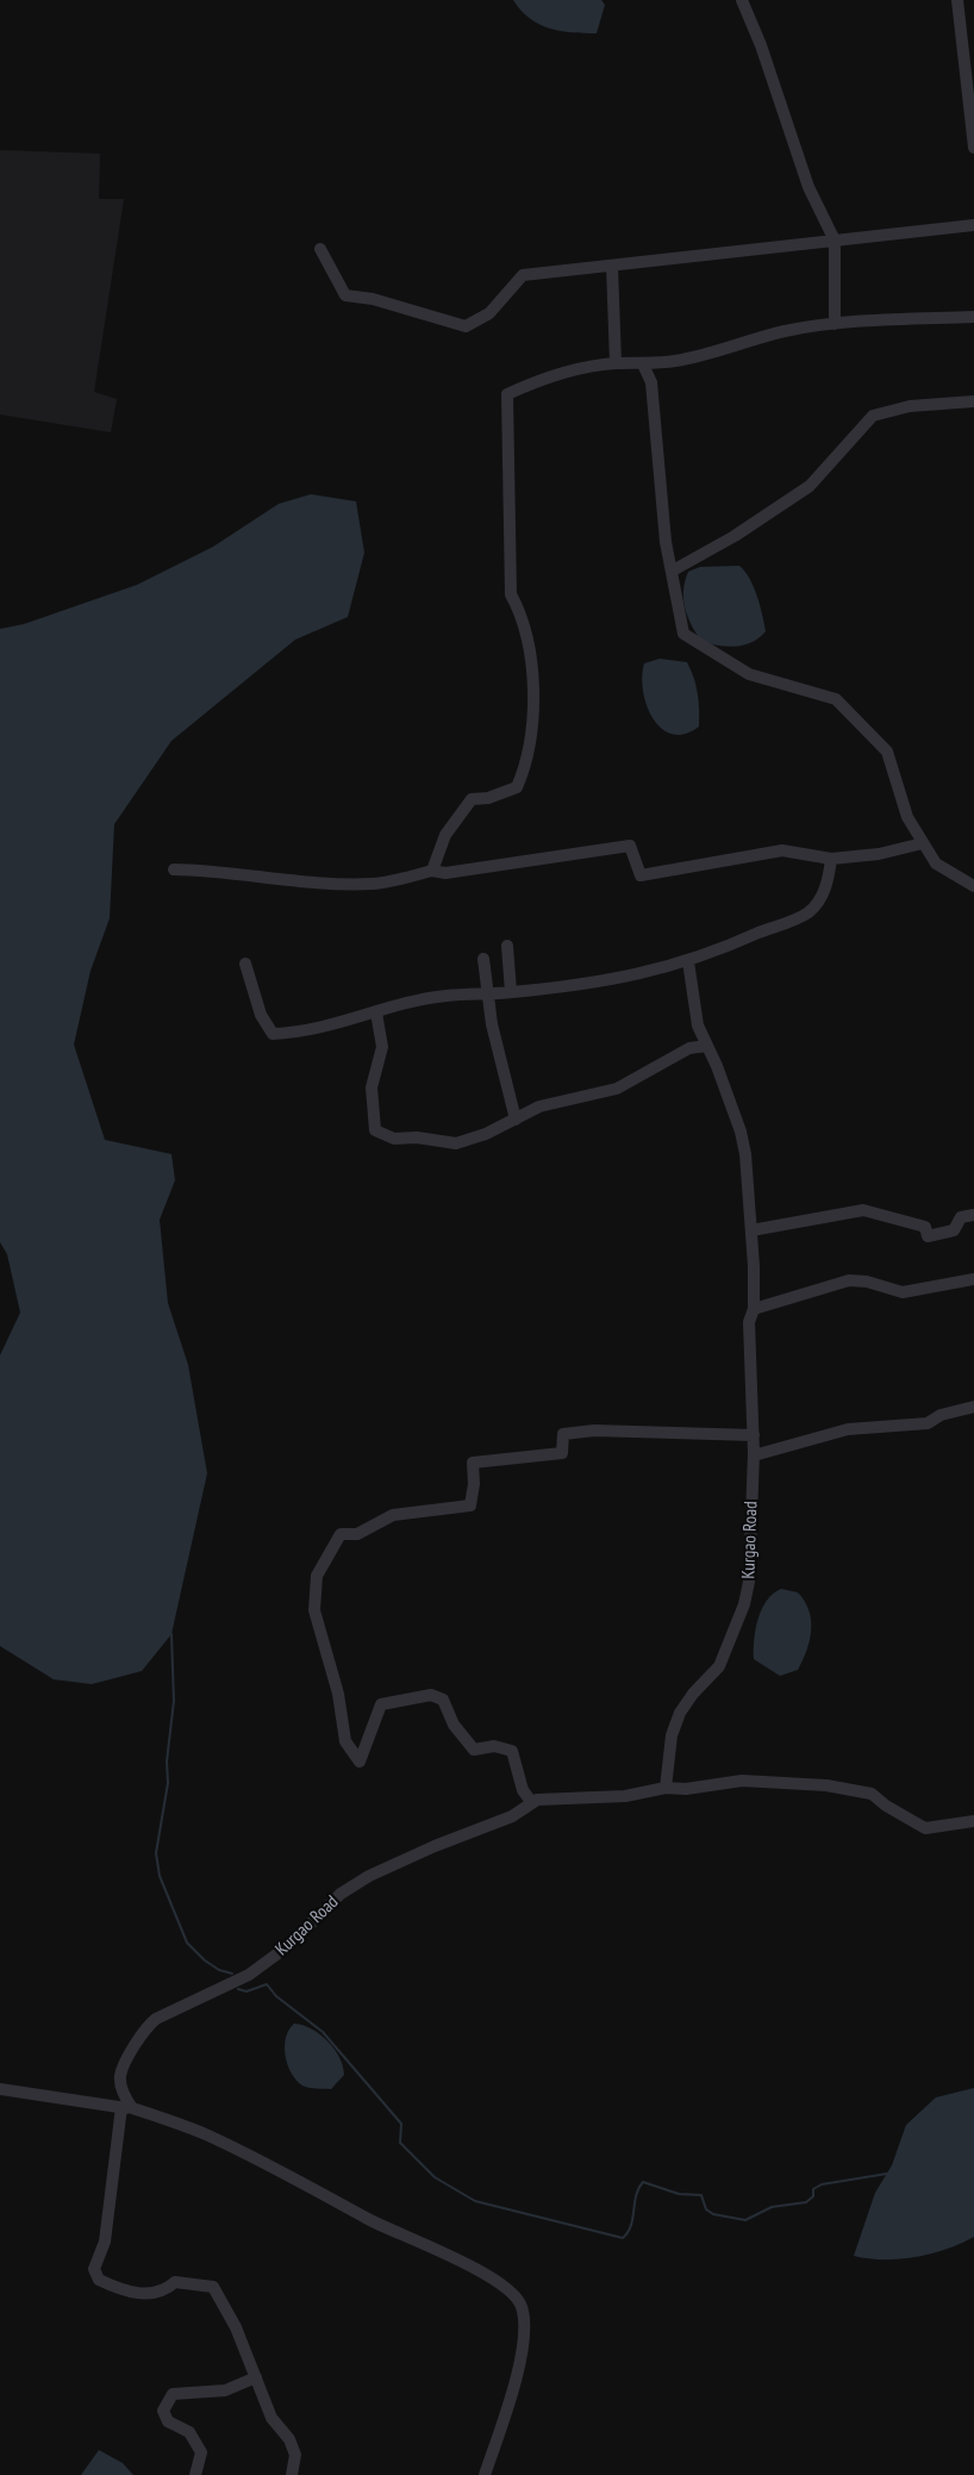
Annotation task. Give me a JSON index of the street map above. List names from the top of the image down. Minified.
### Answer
{"streets":{"street":["Kurgao Road"]}}
